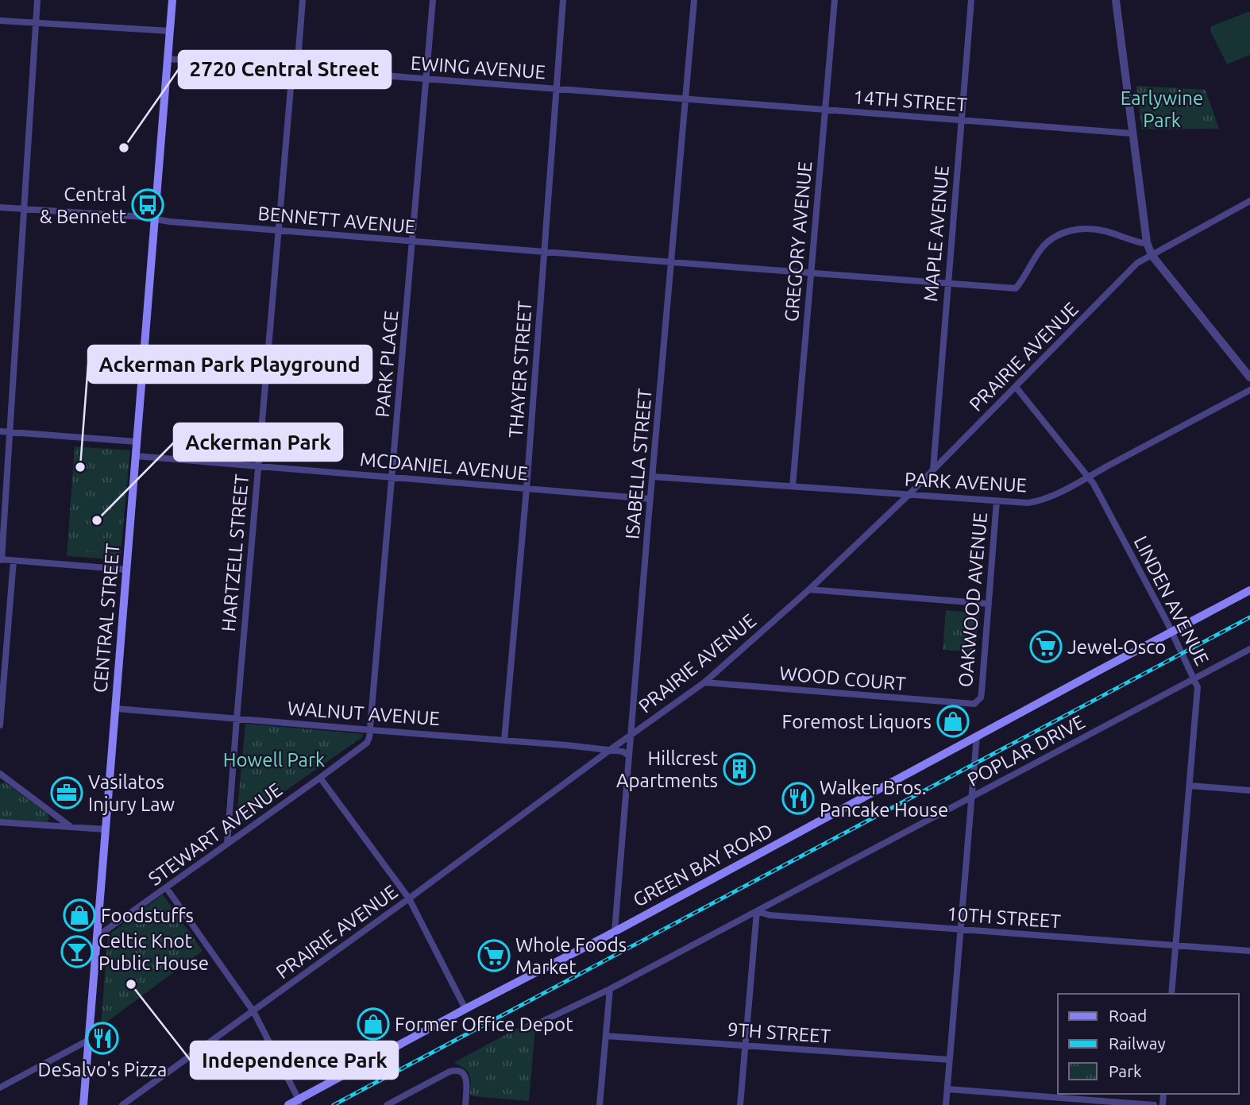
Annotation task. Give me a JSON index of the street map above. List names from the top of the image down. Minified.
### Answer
{"streets":{"main road":["CENTRAL STREET","GREEN BAY ROAD"],"street":["EWING AVENUE","14TH STREET","BENNETT AVENUE","MAPLE AVENUE","GREGORY AVENUE","PRAIRIE AVENUE","PARK PLACE","THAYER STREET","ISABELLA STREET","MCDANIEL AVENUE","PARK AVENUE","HARTZELL STREET","OAKWOOD AVENUE","LINDEN AVENUE","WOOD COURT","WALNUT AVENUE","POPLAR DRIVE","STEWART AVENUE","10TH STREET","9TH STREET"]},"crossings":[["EWING AVENUE","14TH STREET"],["EWING AVENUE","PARK PLACE"],["EWING AVENUE","THAYER STREET"],["EWING AVENUE","ISABELLA STREET"],["EWING AVENUE","HARTZELL STREET"],["EWING AVENUE","CENTRAL STREET"],["14TH STREET","MAPLE AVENUE"],["14TH STREET","GREGORY AVENUE"],["14TH STREET","ISABELLA STREET"],["BENNETT AVENUE","MAPLE AVENUE"],["BENNETT AVENUE","GREGORY AVENUE"],["BENNETT AVENUE","PARK PLACE"],["BENNETT AVENUE","THAYER STREET"],["BENNETT AVENUE","ISABELLA STREET"],["BENNETT AVENUE","HARTZELL STREET"],["BENNETT AVENUE","CENTRAL STREET"],["MAPLE AVENUE","PRAIRIE AVENUE"],["GREGORY AVENUE","PARK AVENUE"],["PRAIRIE AVENUE","ISABELLA STREET"],["PRAIRIE AVENUE","PARK AVENUE"],["PRAIRIE AVENUE","LINDEN AVENUE"],["PRAIRIE AVENUE","WOOD COURT"],["PRAIRIE AVENUE","WALNUT AVENUE"],["PARK PLACE","MCDANIEL AVENUE"],["PARK PLACE","WALNUT AVENUE"],["PARK PLACE","STEWART AVENUE"],["THAYER STREET","MCDANIEL AVENUE"],["THAYER STREET","WALNUT AVENUE"],["ISABELLA STREET","MCDANIEL AVENUE"],["ISABELLA STREET","PARK AVENUE"],["ISABELLA STREET","WALNUT AVENUE"],["ISABELLA STREET","GREEN BAY ROAD"],["MCDANIEL AVENUE","HARTZELL STREET"],["MCDANIEL AVENUE","CENTRAL STREET"],["PARK AVENUE","OAKWOOD AVENUE"],["PARK AVENUE","LINDEN AVENUE"],["HARTZELL STREET","WALNUT AVENUE"],["HARTZELL STREET","STEWART AVENUE"],["OAKWOOD AVENUE","WOOD COURT"],["LINDEN AVENUE","POPLAR DRIVE"],["LINDEN AVENUE","GREEN BAY ROAD"],["LINDEN AVENUE","10TH STREET"],["CENTRAL STREET","WALNUT AVENUE"],["CENTRAL STREET","STEWART AVENUE"],["WALNUT AVENUE","STEWART AVENUE"],["POPLAR DRIVE","10TH STREET"]],"parks":["Earlywine Park","Howell Park"],"places":{"other":["2720 Central Street","Ackerman Park Playground","Ackerman Park","Independence Park"],"bus stop":["Central & Bennett"],"supermarket":["Jewel-Osco","Whole Foods Market"],"shop":["Foremost Liquors","Foodstuffs","Former Office Depot"],"building":["Hillcrest Apartments"],"office":["Vasilatos Injury Law"],"restaurant":["Walker Bros. Pancake House","DeSalvo's Pizza"],"bar":["Celtic Knot Public House"]},"legend":["Road","Railway","Park"]}
